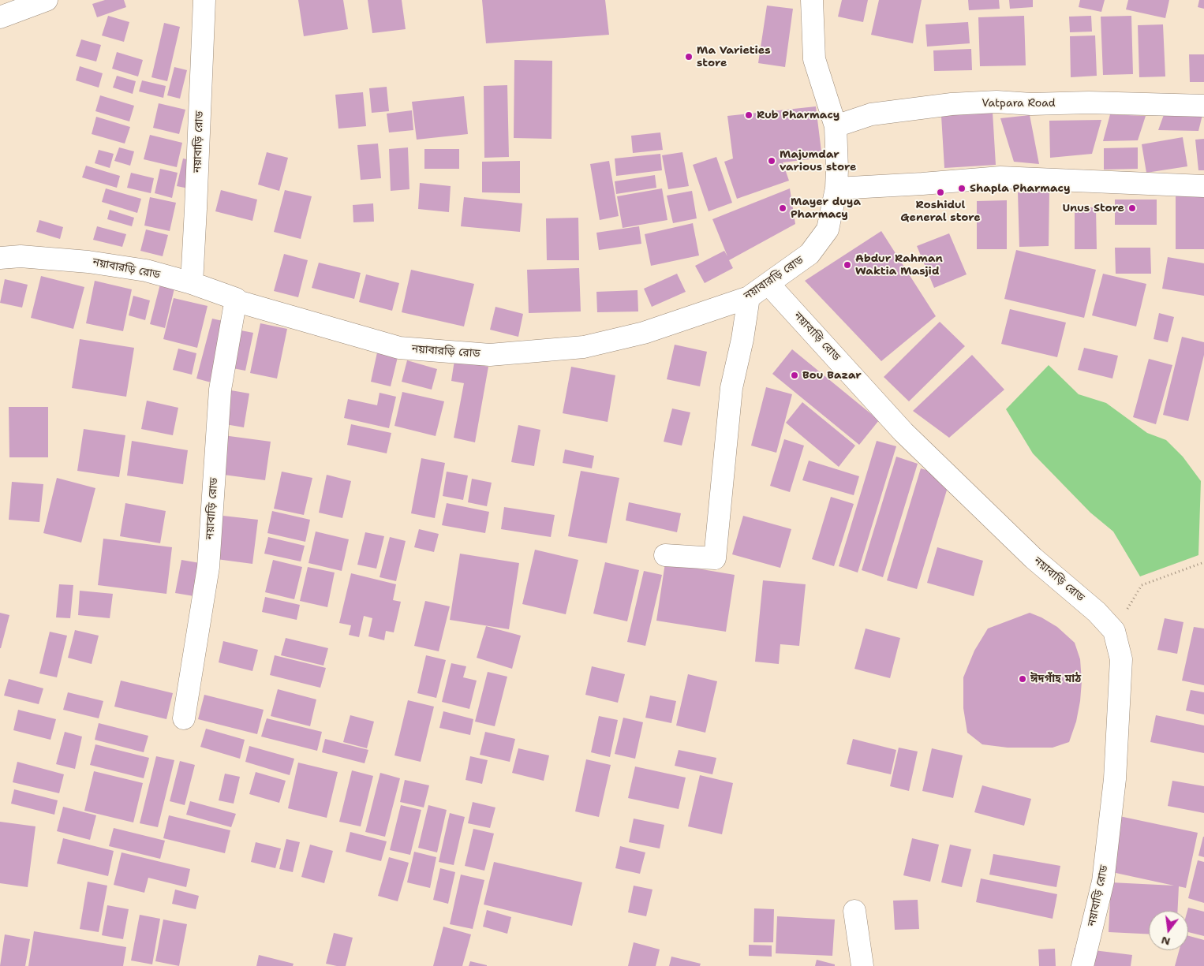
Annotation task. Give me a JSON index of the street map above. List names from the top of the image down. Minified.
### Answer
{"streets":{"main road":["Vatpara Road","নয়াবাড়ি রোড","নয়াবারড়ি রোড"]},"crossings":[["নয়াবাড়ি রোড","নয়াবারড়ি রোড"]],"places":["Ma Varieties store","Rub Pharmacy","Majumdar various store","Shapla Pharmacy","Roshidul General store","Mayer duya Pharmacy","Unus Store","Abdur Rahman Waktia Masjid","Bou Bazar","ঈদগাঁহ মাঠ"],"north":"bottom"}
